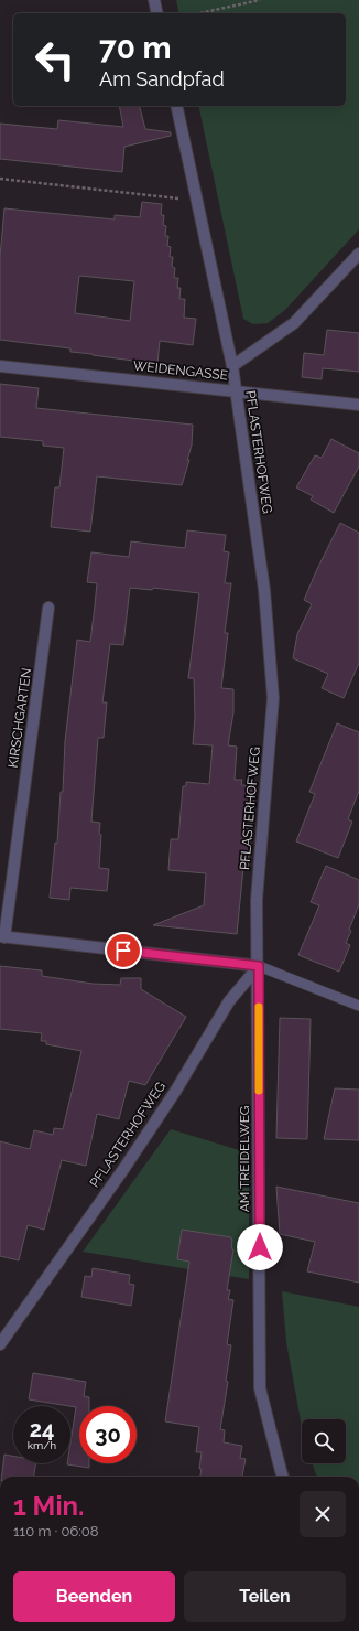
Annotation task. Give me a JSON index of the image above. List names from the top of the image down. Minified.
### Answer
{"streets":{"street":["WEIDENGASSE","PFLASTERHOFWEG","KIRSCHGARTEN","AM TREIDELWEG"]},"crossings":[["WEIDENGASSE","PFLASTERHOFWEG"],["PFLASTERHOFWEG","AM TREIDELWEG"]],"page":{"turn":["70 m","Am Sandpfad"],"speed":"24 km/h","limit":"30","heading":["1 Min.","110 m · 06:08"],"buttons":["Beenden","Teilen"]}}
